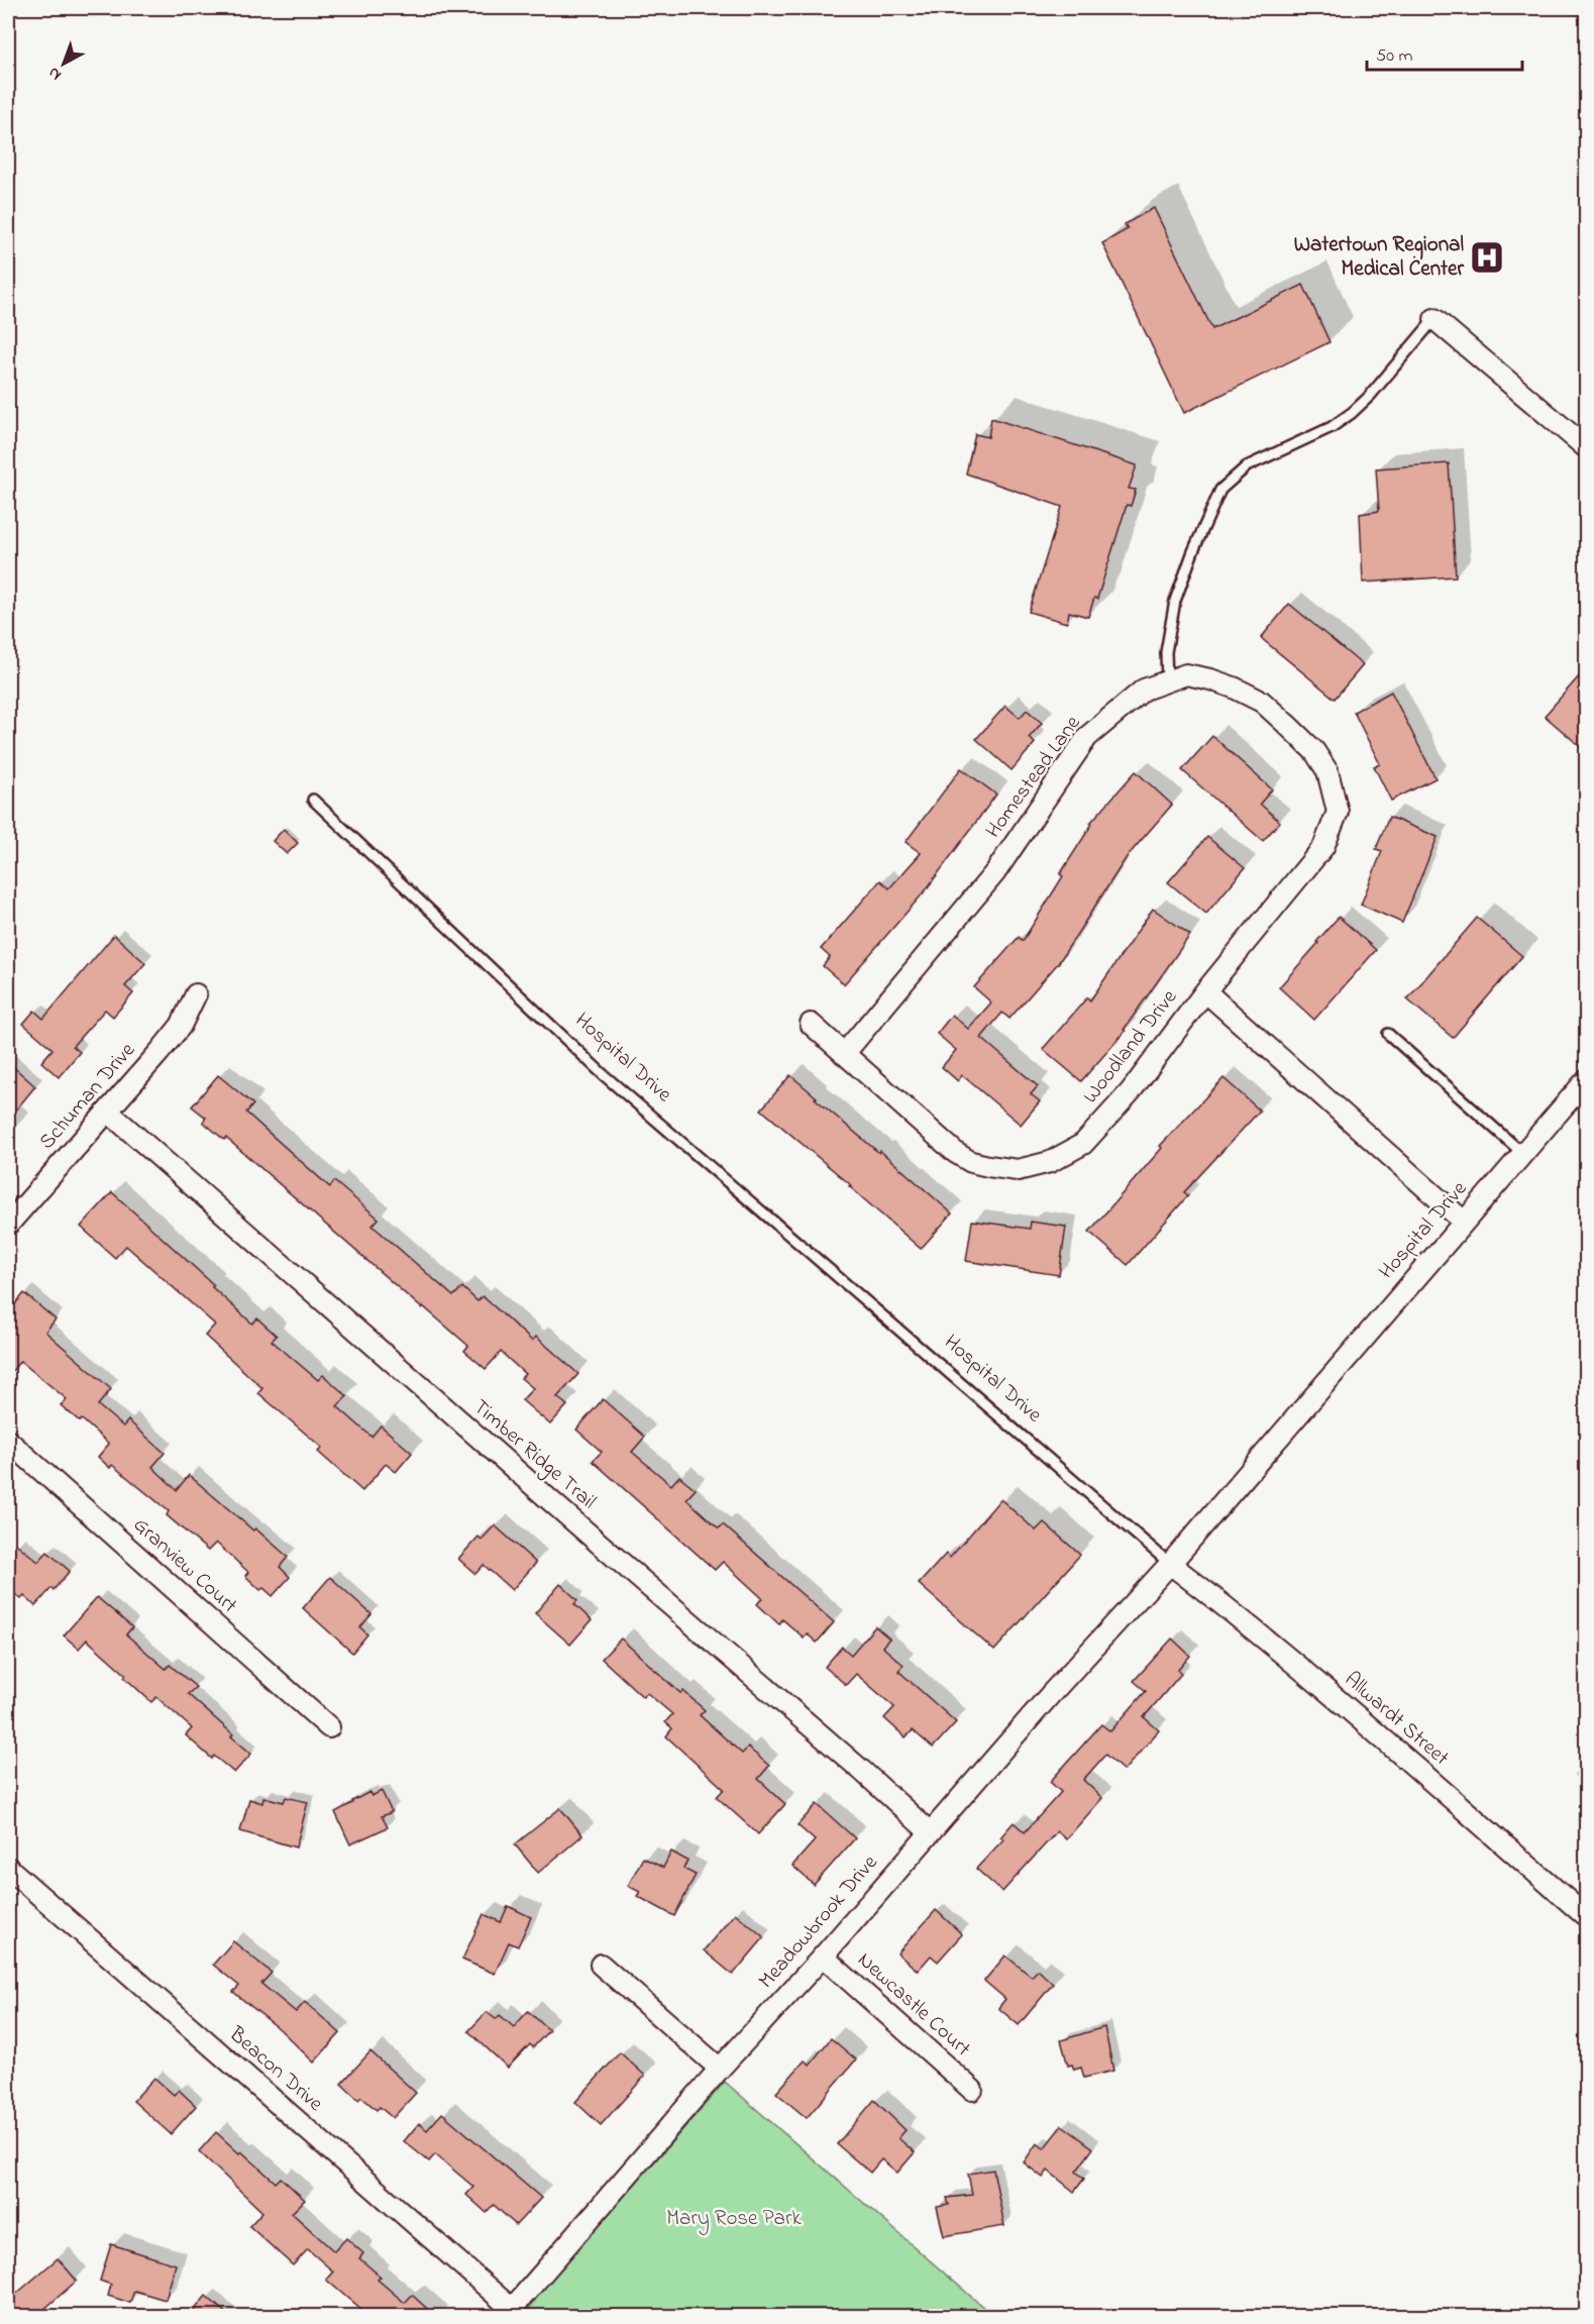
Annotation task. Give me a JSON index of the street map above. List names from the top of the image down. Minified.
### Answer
{"streets":{"street":["Homestead Lane","Woodland Drive","Hospital Drive","Schuman Drive","Timber Ridge Trail","Granview Court","Allwardt Street","Meadowbrook Drive","Newcastle Court","Beacon Drive"]},"crossings":[["Homestead Lane","Woodland Drive"],["Woodland Drive","Hospital Drive"],["Hospital Drive","Allwardt Street"],["Hospital Drive","Meadowbrook Drive"],["Schuman Drive","Timber Ridge Trail"],["Timber Ridge Trail","Meadowbrook Drive"],["Allwardt Street","Meadowbrook Drive"],["Meadowbrook Drive","Newcastle Court"],["Meadowbrook Drive","Beacon Drive"]],"parks":["Mary Rose Park"],"places":{"hospital":["Watertown Regional Medical Center"]},"scale_bar":"50 m","north":"bottom left"}
